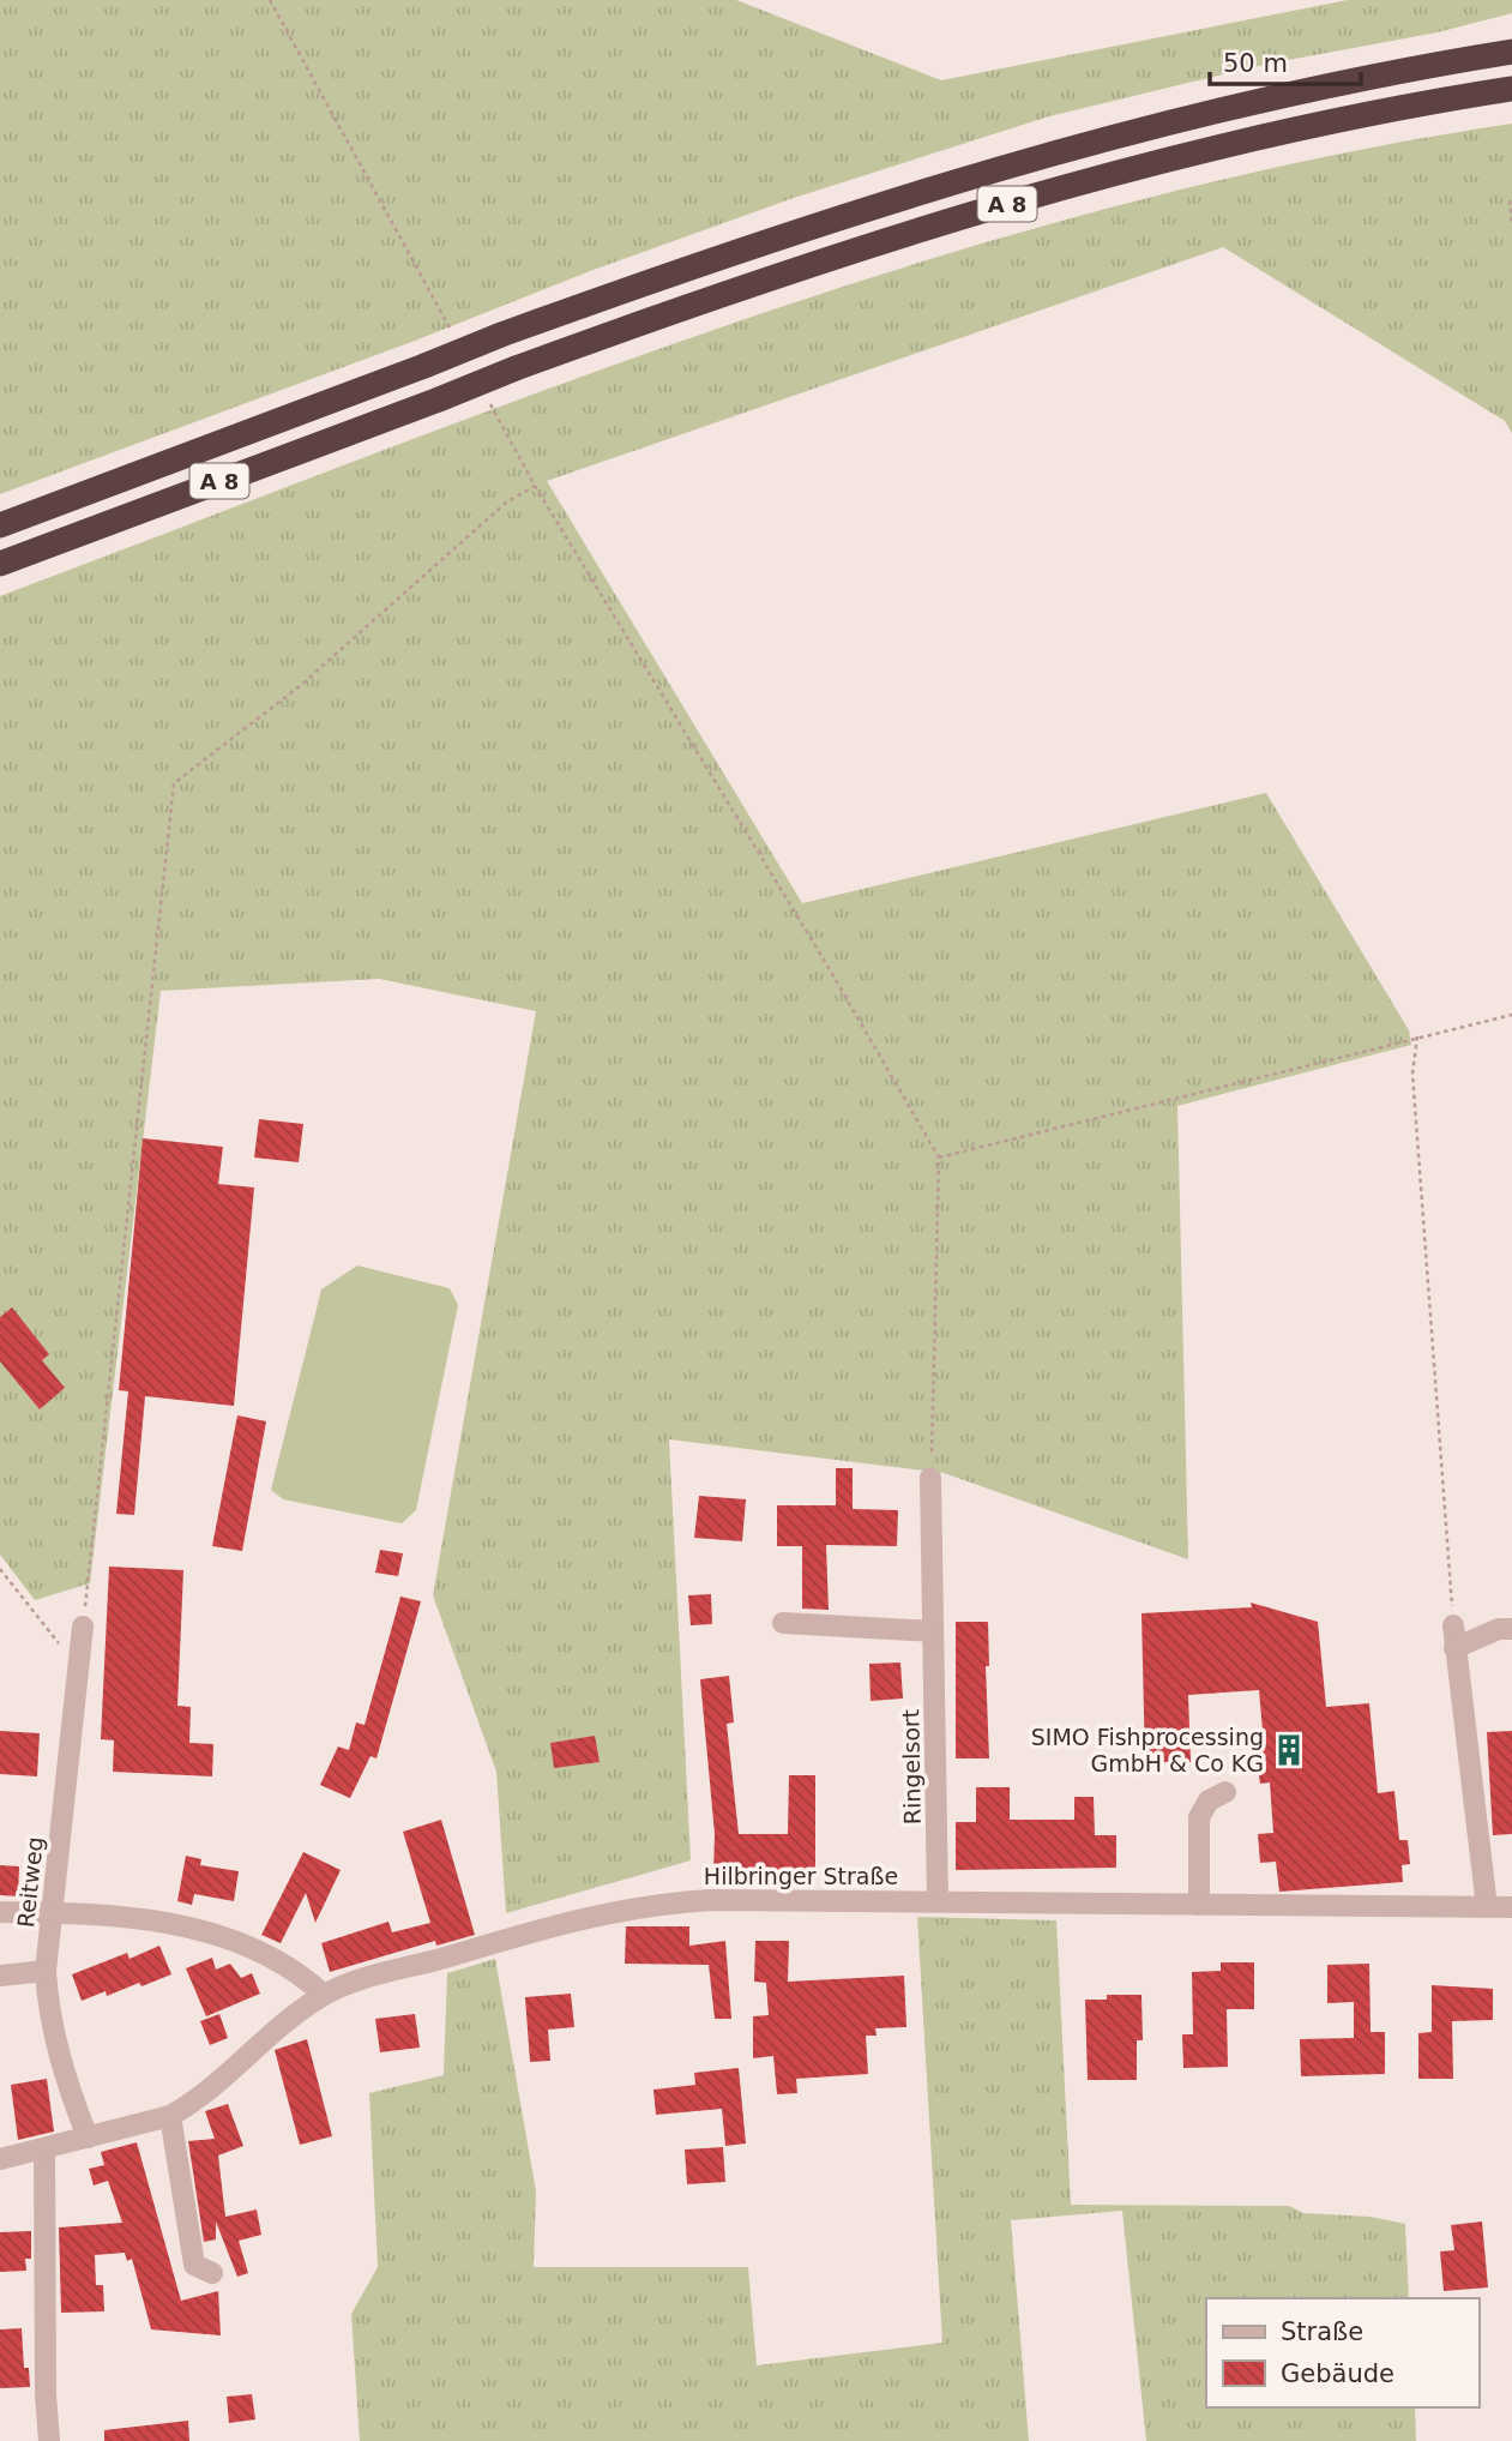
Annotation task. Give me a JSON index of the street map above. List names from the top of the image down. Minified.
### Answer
{"streets":{"highway":["A 8"],"street":["Ringelsort","Hilbringer Straße","Reitweg"]},"crossings":[["Ringelsort","Hilbringer Straße"],["Hilbringer Straße","Reitweg"]],"places":{"building":["SIMO Fishprocessing GmbH & Co KG"]},"legend":["Straße","Gebäude"],"scale_bar":"50 m"}
